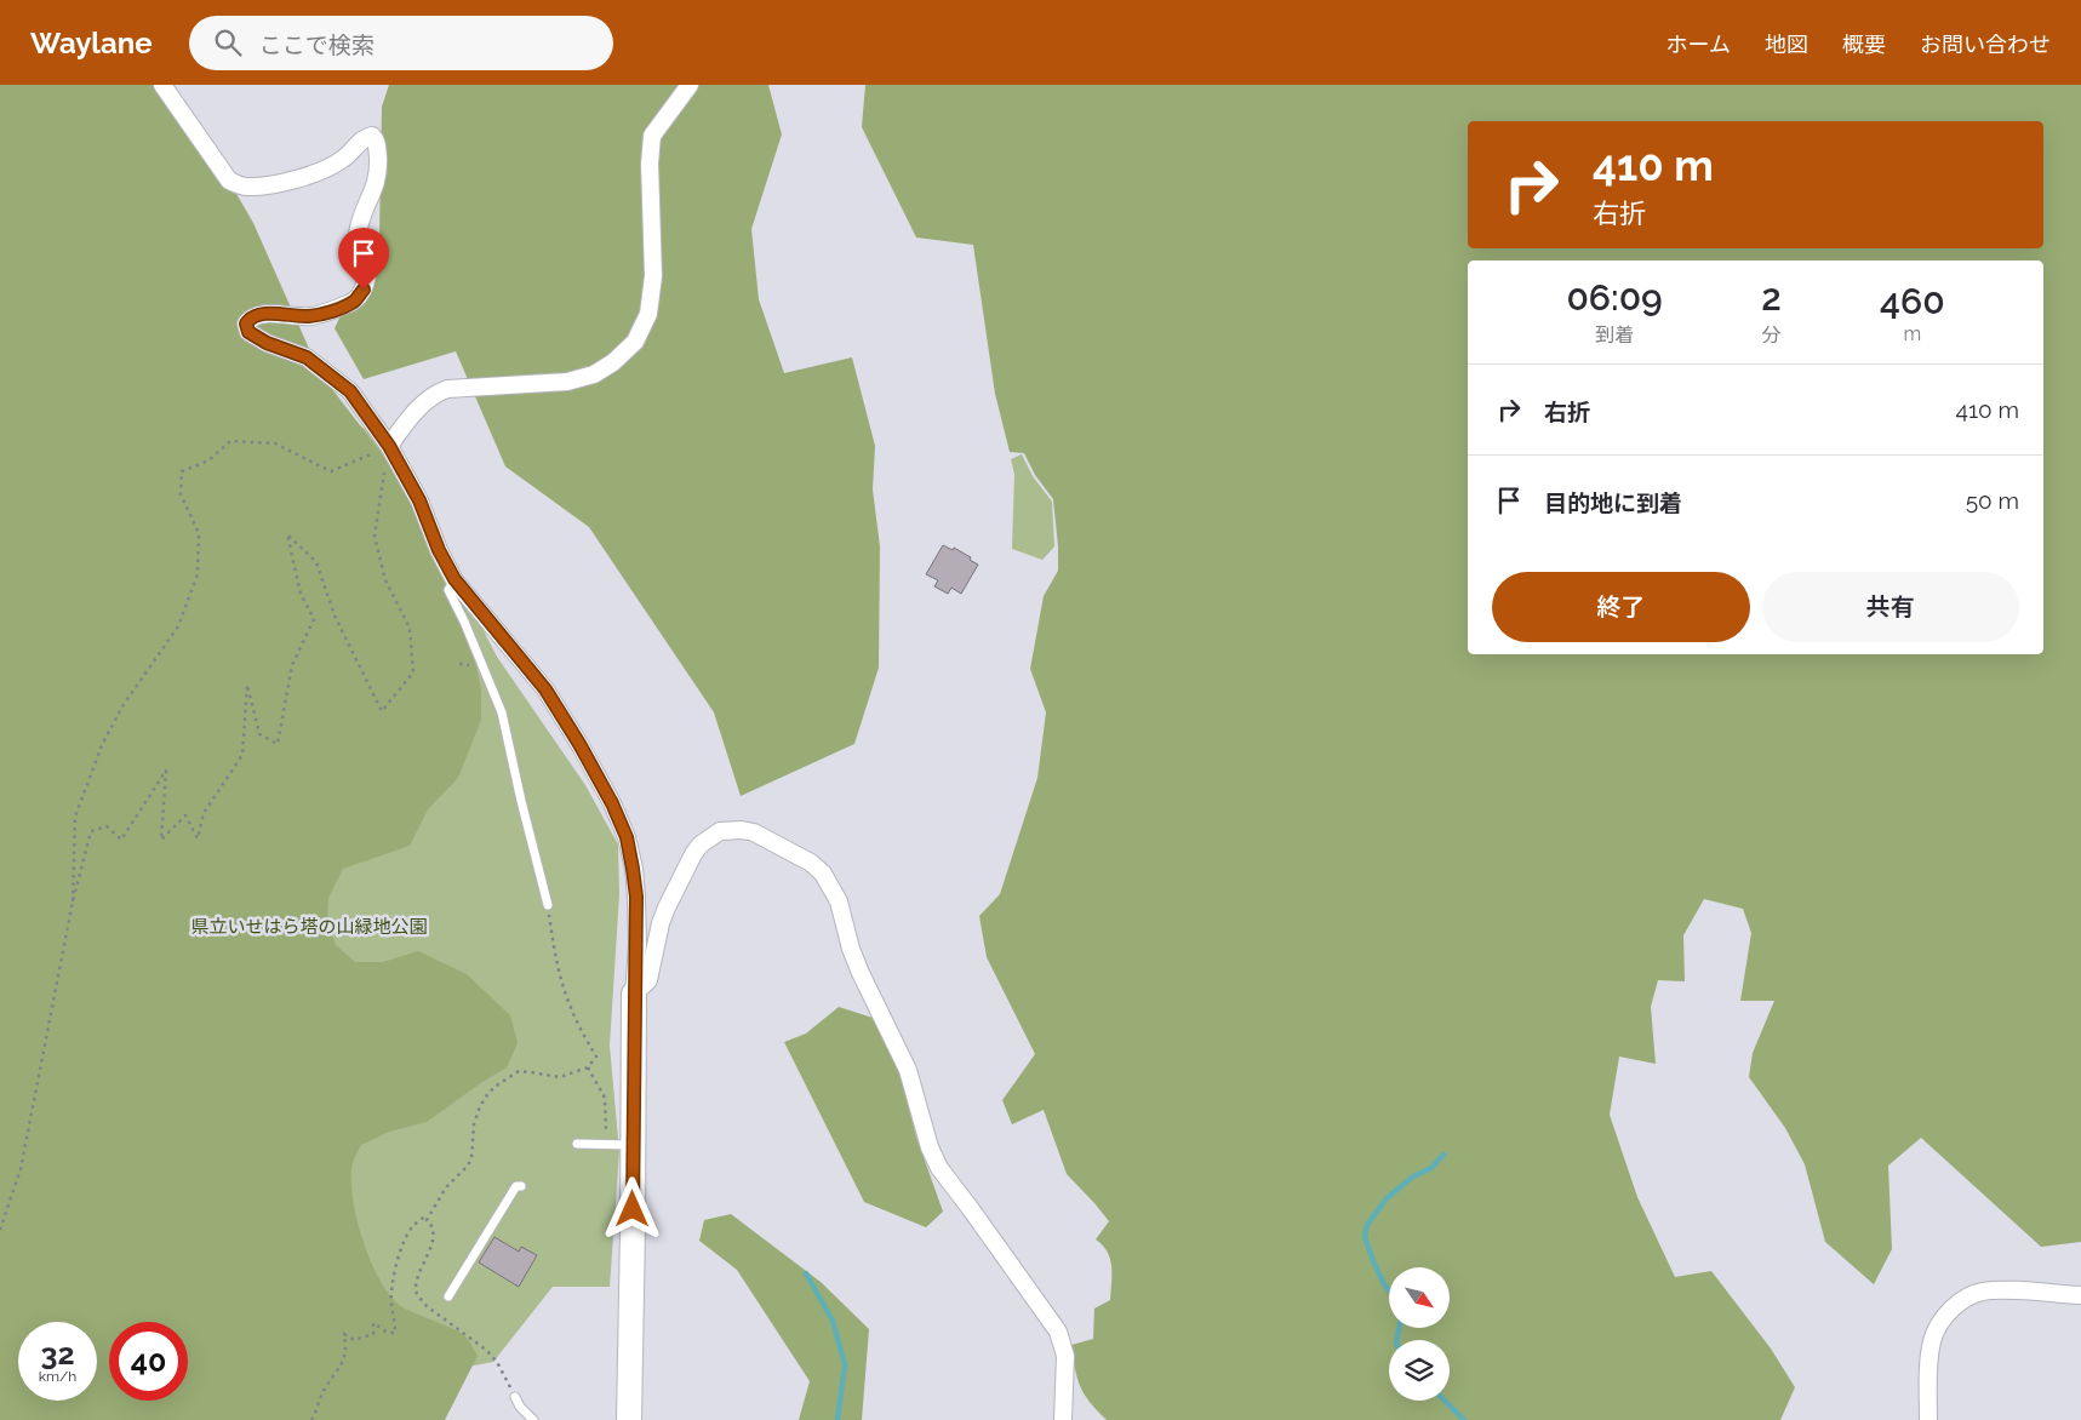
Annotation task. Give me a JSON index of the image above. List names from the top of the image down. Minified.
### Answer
{"parks":["県立いせはら塔の山緑地公園"],"north":"bottom right","page":{"header":"Waylane","search":"ここで検索","nav":["ホーム","地図","概要","お問い合わせ"],"turn":["410 m","右折"],"eta":["06:09","到着","2","分","460","m"],"list":[{"name":"右折","value":"410 m"},{"name":"目的地に到着","value":"50 m"}],"buttons":["終了","共有"],"speed":"32 km/h","limit":"40"}}
